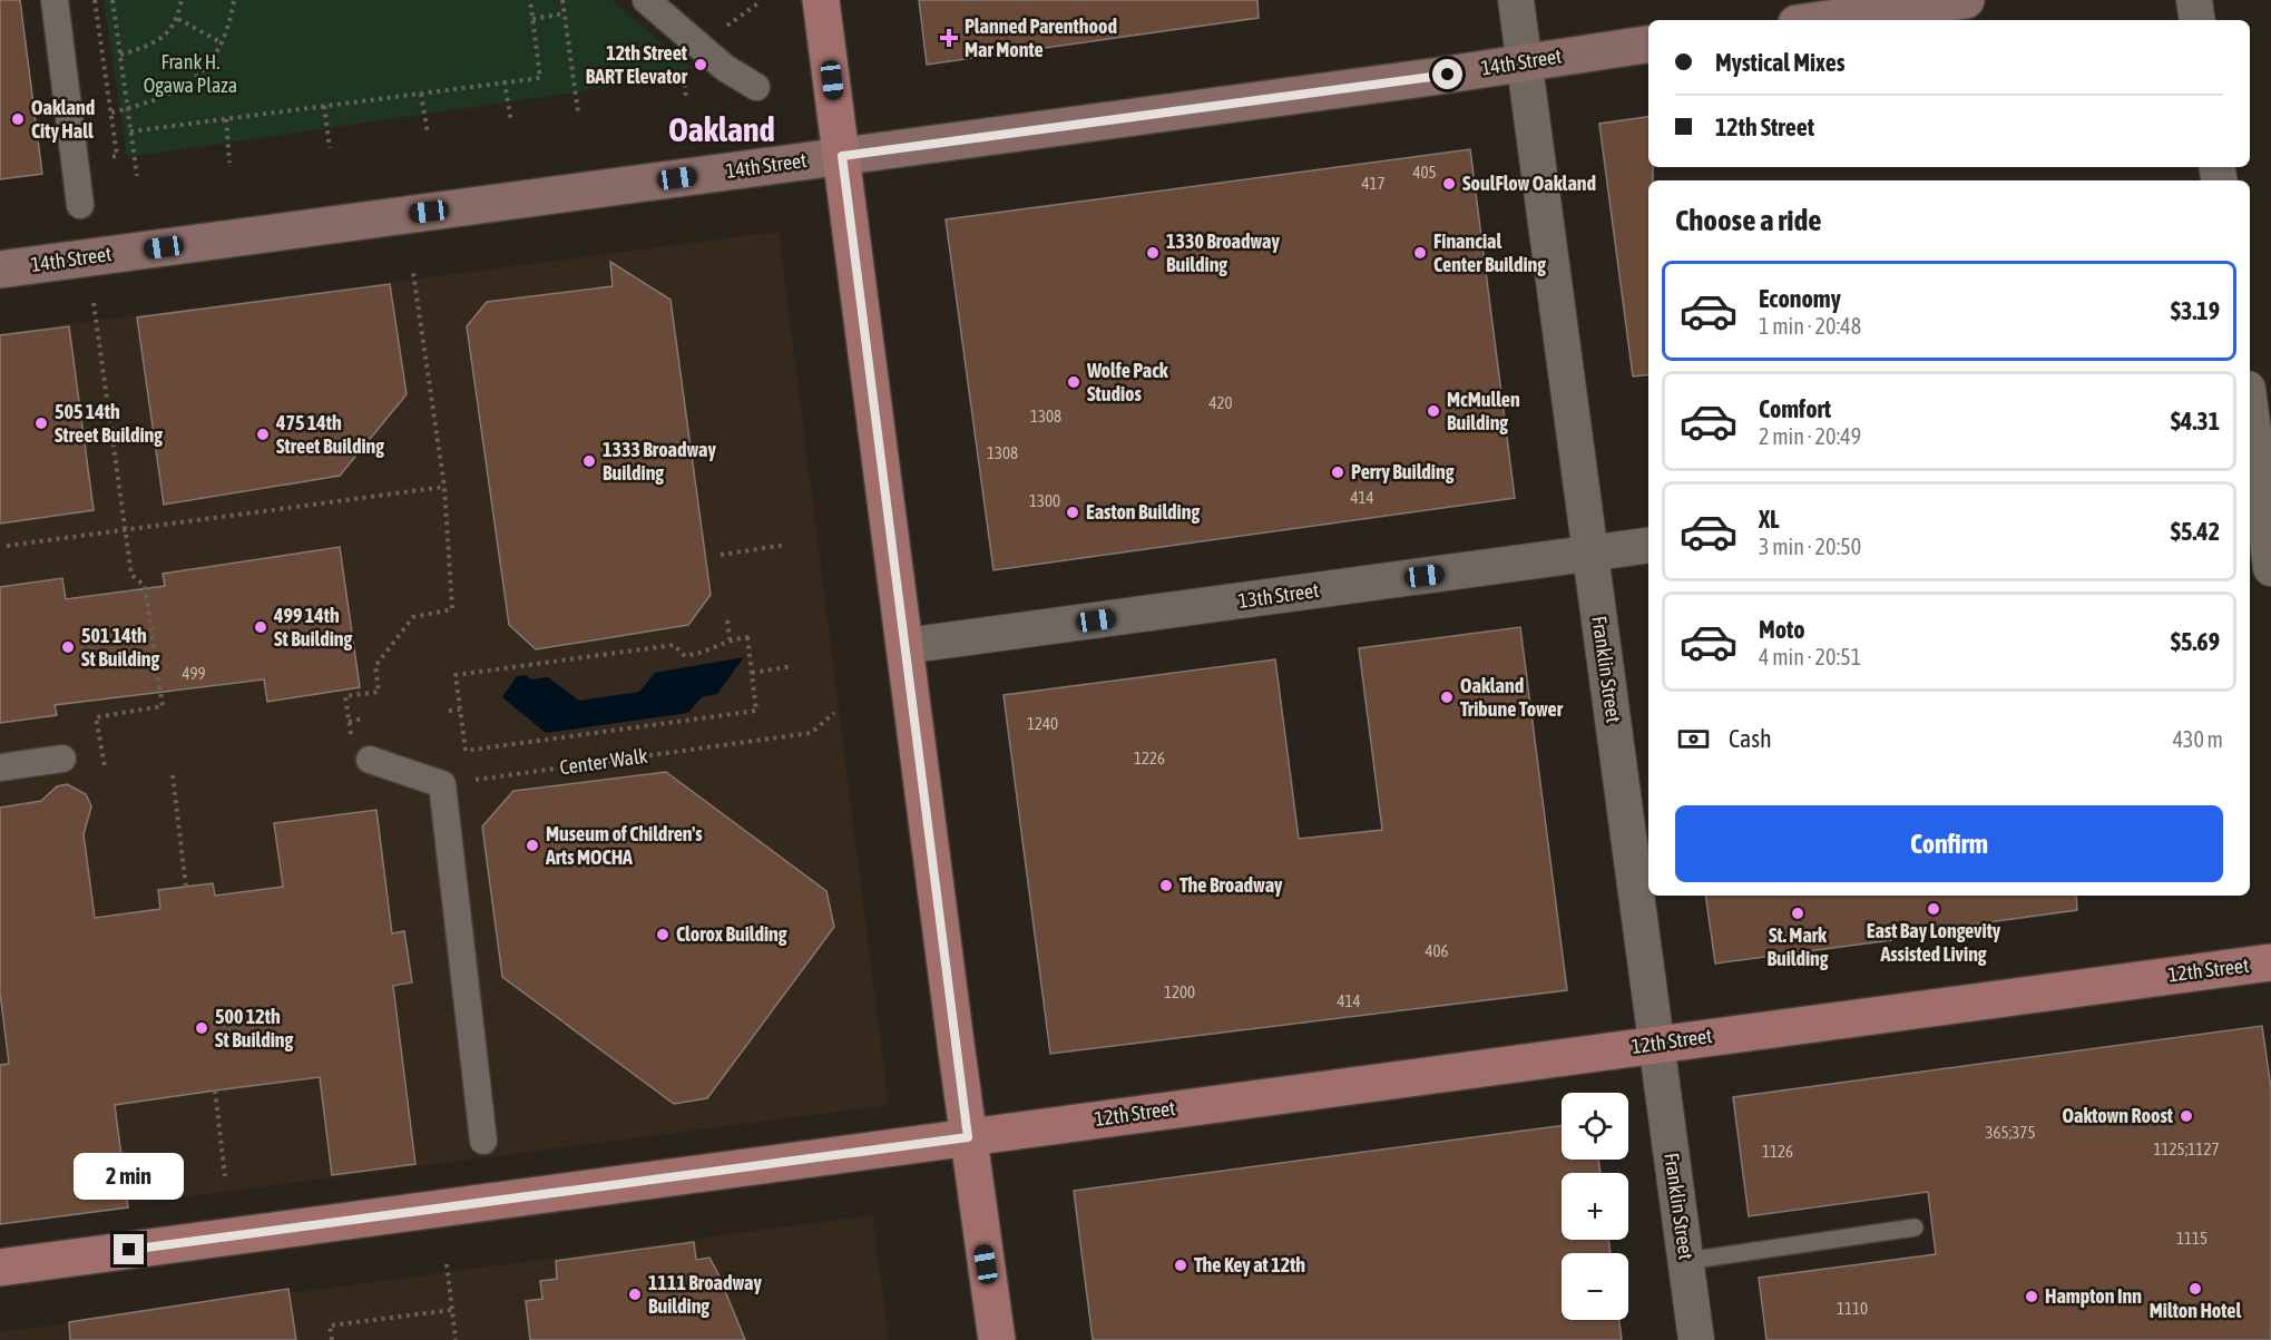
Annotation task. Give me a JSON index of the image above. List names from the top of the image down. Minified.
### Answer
{"streets":{"main road":["14th Street","12th Street"],"street":["13th Street","Franklin Street"],"path":["Center Walk"]},"crossings":[["14th Street","Franklin Street"],["13th Street","Franklin Street"],["Franklin Street","12th Street"]],"districts":["Oakland"],"parks":["Frank H. Ogawa Plaza"],"places":{"health":["Planned Parenthood Mar Monte"],"other":["12th Street BART Elevator","Oakland City Hall","SoulFlow Oakland","1330 Broadway Building","Financial Center Building","Wolfe Pack Studios","McMullen Building","505 14th Street Building","475 14th Street Building","1333 Broadway Building","Perry Building","Easton Building","499 14th St Building","501 14th St Building","Oakland Tribune Tower","Museum of Children's Arts MOCHA","The Broadway","East Bay Longevity Assisted Living","St. Mark Building","Clorox Building","500 12th St Building","Oaktown Roost","The Key at 12th","Milton Hotel","1111 Broadway Building","Hampton Inn"]},"house_numbers":["405","417","420","1308","1308","414","1300","499","1240","1226","406","1200","414","365;375","1125;1127","1126","1115","1110"],"page":{"banner":["Mystical Mixes","12th Street"],"heading":"Choose a ride","list":[{"name":"Economy","note":"1 min · 20:48","value":"$3.19"},{"name":"Comfort","note":"2 min · 20:49","value":"$4.31"},{"name":"XL","note":"3 min · 20:50","value":"$5.42"},{"name":"Moto","note":"4 min · 20:51","value":"$5.69"}],"pay":["Cash","430 m"],"buttons":"Confirm","map_buttons":["+","−"],"bubble":"2 min"}}
